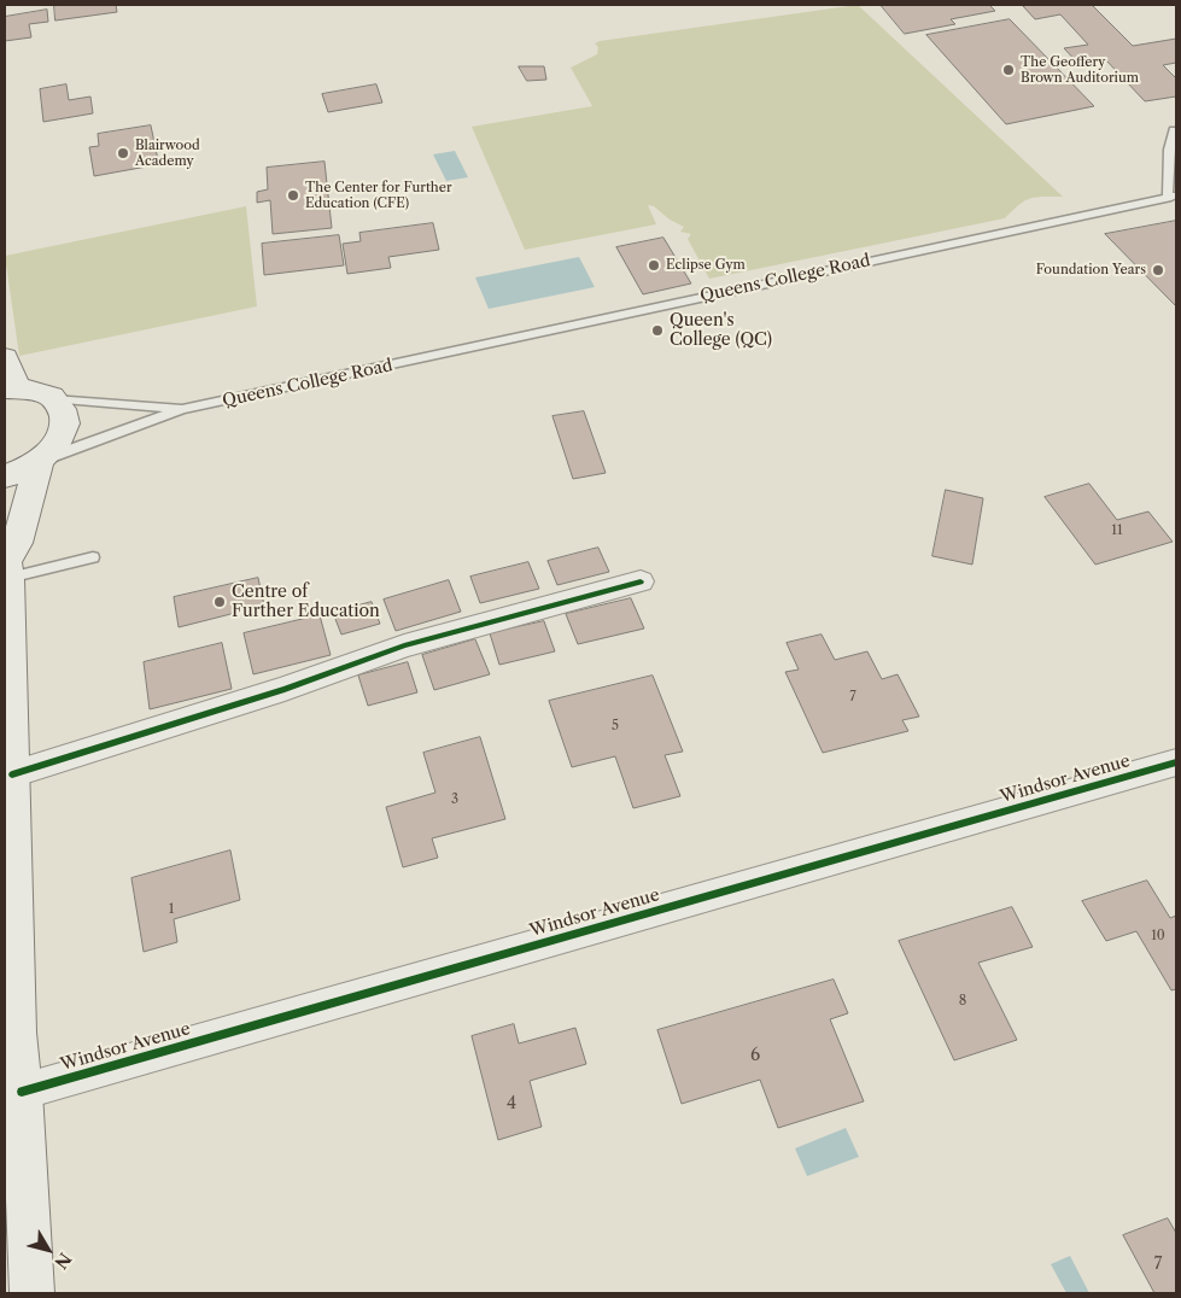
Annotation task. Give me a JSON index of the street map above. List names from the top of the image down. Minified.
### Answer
{"streets":{"street":["Windsor Avenue"],"lane":["Queens College Road"]},"places":["The Geoffery Brown Auditorium","Blairwood Academy","The Center for Further Education (CFE)","Eclipse Gym","Foundation Years","Queen's College (QC)","Centre of Further Education"],"house_numbers":["11","7","5","3","1","10","8","6","4","7"],"north":"bottom right"}
